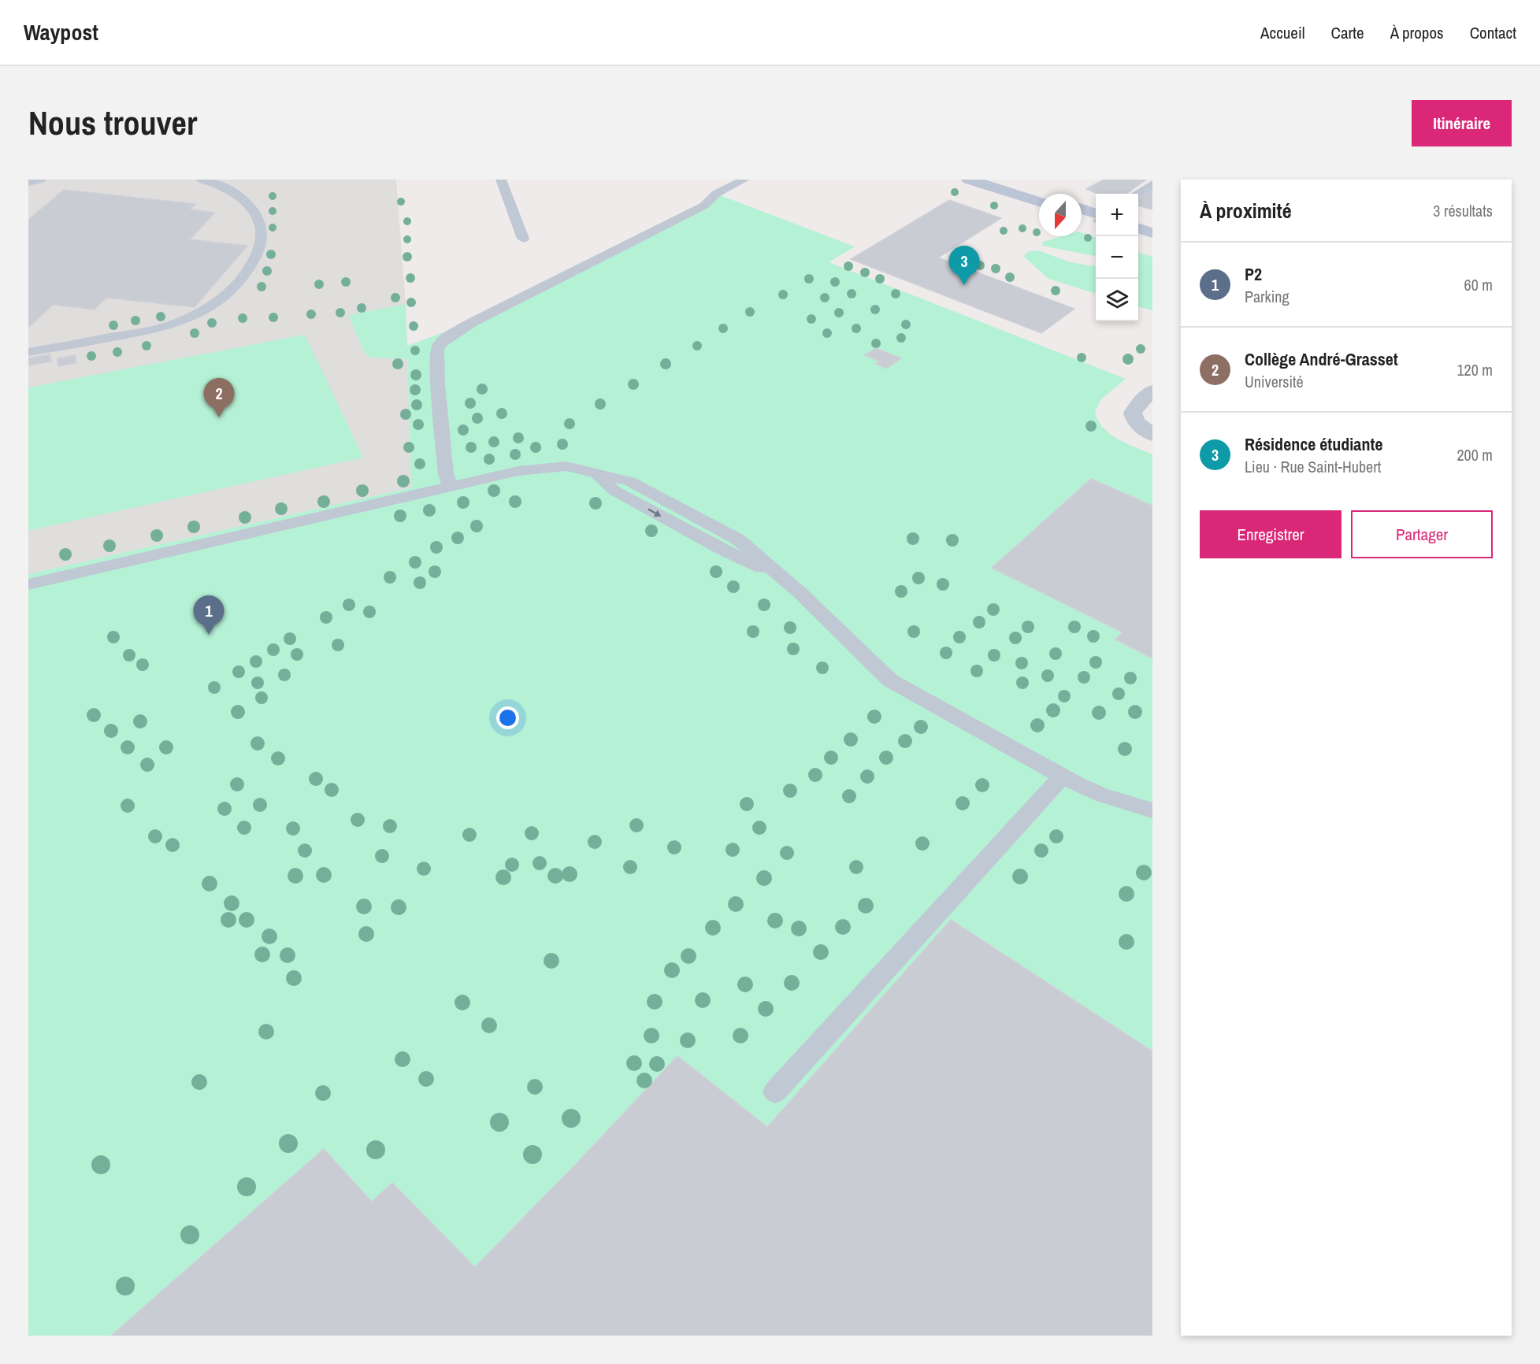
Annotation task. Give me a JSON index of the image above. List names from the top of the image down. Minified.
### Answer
{"north":"bottom","page":{"header":"Waypost","nav":["Accueil","Carte","À propos","Contact"],"buttons":["Itinéraire",["Enregistrer","Partager"]],"title":"Nous trouver","heading":["À proximité","3 résultats"],"map_buttons":["+","−"],"list":[{"mark":"1","name":"P2","note":"Parking","value":"60 m"},{"mark":"2","name":"Collège André-Grasset","note":"Université","value":"120 m"},{"mark":"3","name":"Résidence étudiante","note":"Lieu · Rue Saint-Hubert","value":"200 m"}],"pins":["3","2","1"]}}
